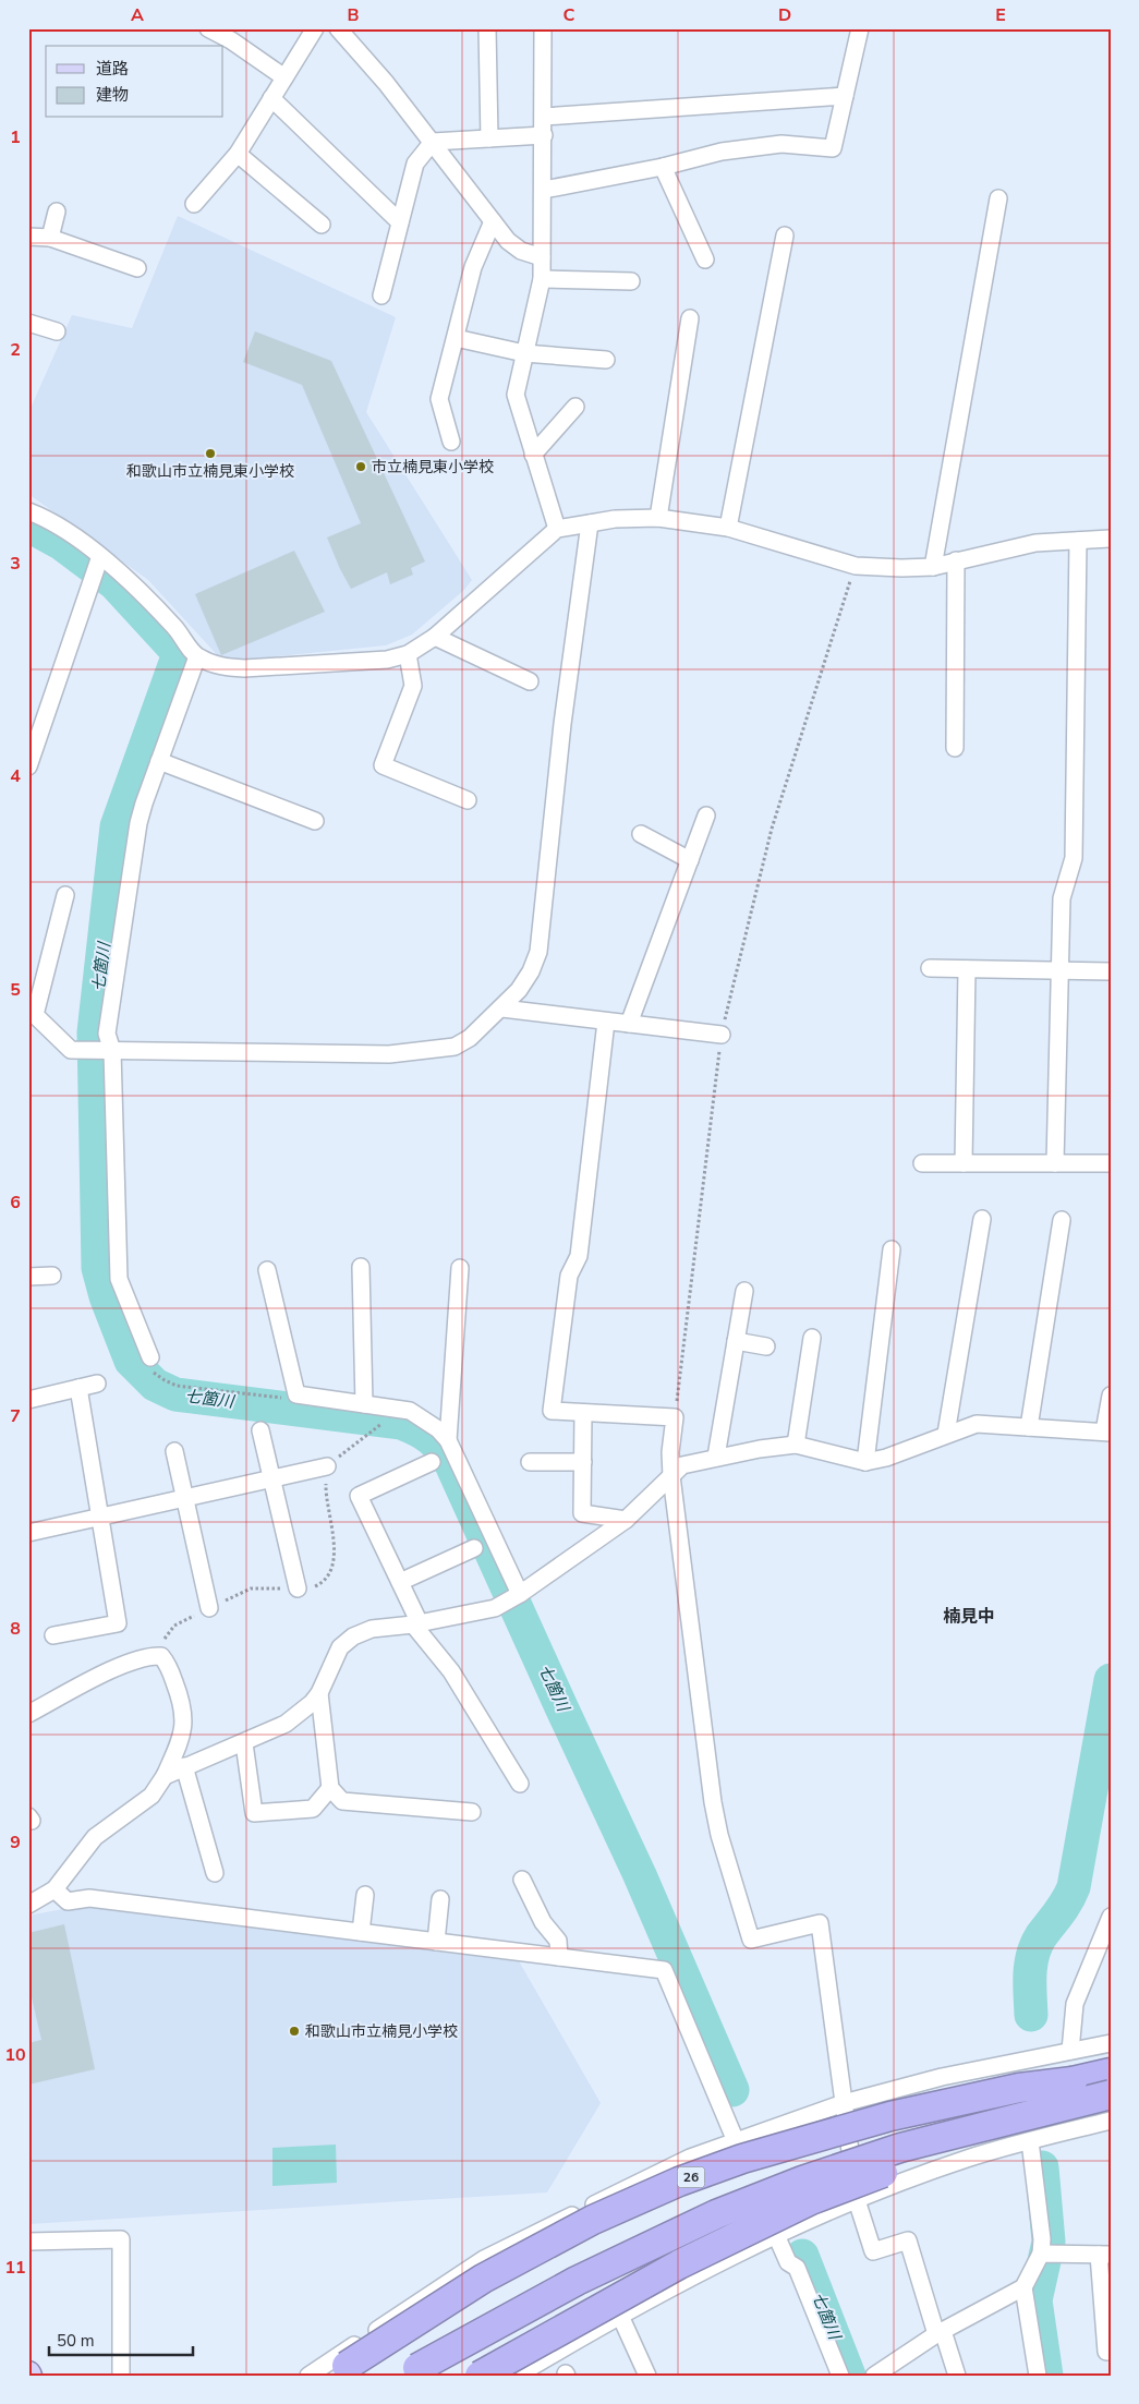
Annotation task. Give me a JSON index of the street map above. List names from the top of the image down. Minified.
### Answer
{"streets":{"highway":["26"]},"districts":["楠見中"],"water":["七箇川"],"places":["和歌山市立楠見東小学校","市立楠見東小学校","和歌山市立楠見小学校"],"legend":["道路","建物"],"scale_bar":"50 m","grid":{"columns":["A","B","C","D","E"],"rows":["1","2","3","4","5","6","7","8","9","10","11"]}}
